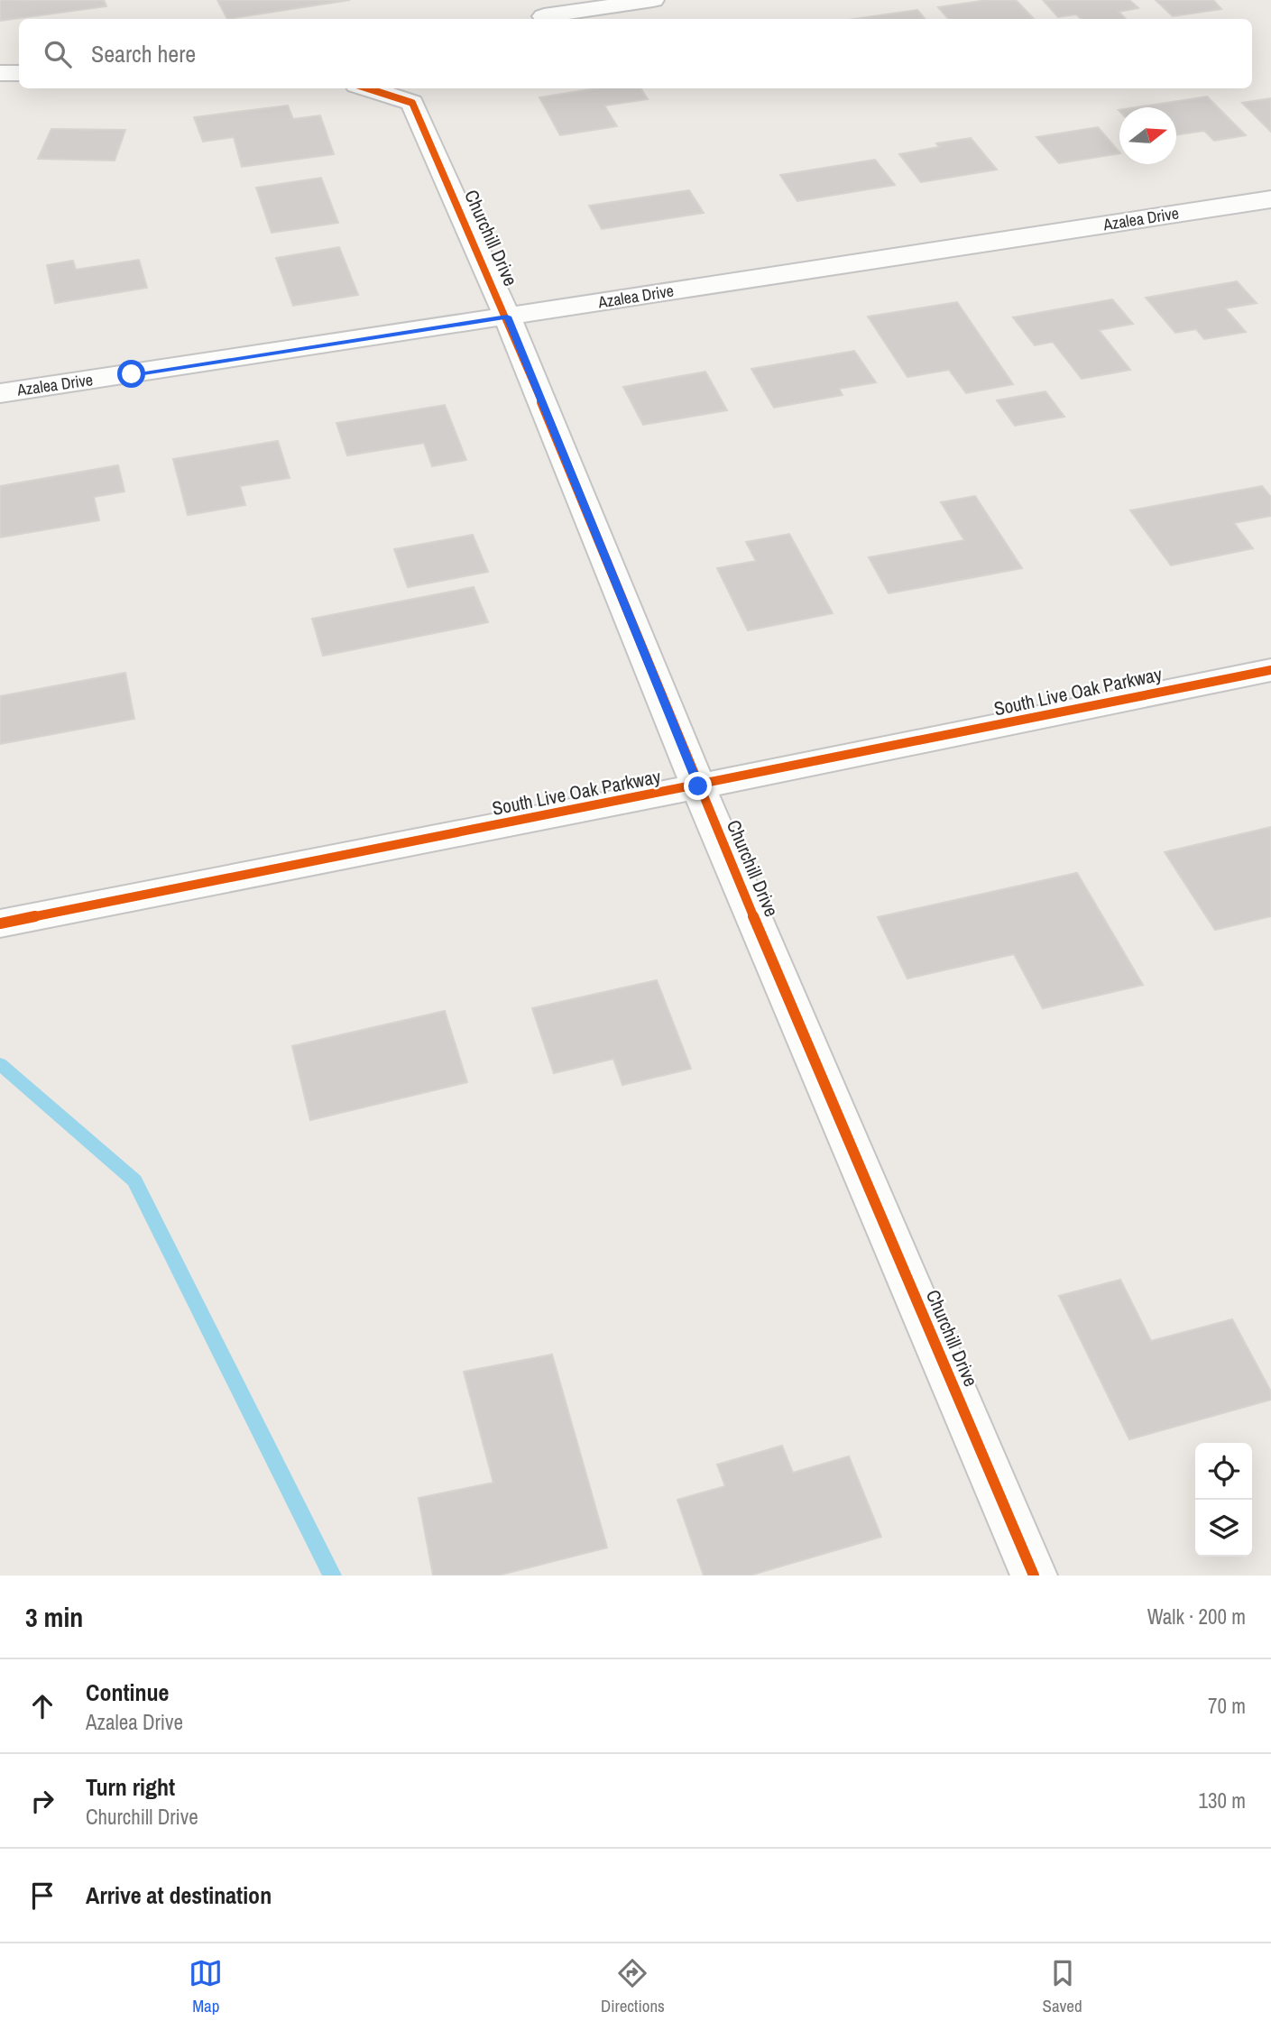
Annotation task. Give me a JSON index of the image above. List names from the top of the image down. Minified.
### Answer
{"streets":{"street":["Azalea Drive","Churchill Drive","South Live Oak Parkway"]},"crossings":[["Azalea Drive","Churchill Drive"],["Churchill Drive","South Live Oak Parkway"]],"north":"right","page":{"search":"Search here","heading":["3 min","Walk · 200 m"],"list":[["Continue","Azalea Drive","70 m"],["Turn right","Churchill Drive","130 m"],"Arrive at destination"],"nav":["Map","Directions","Saved"]}}
